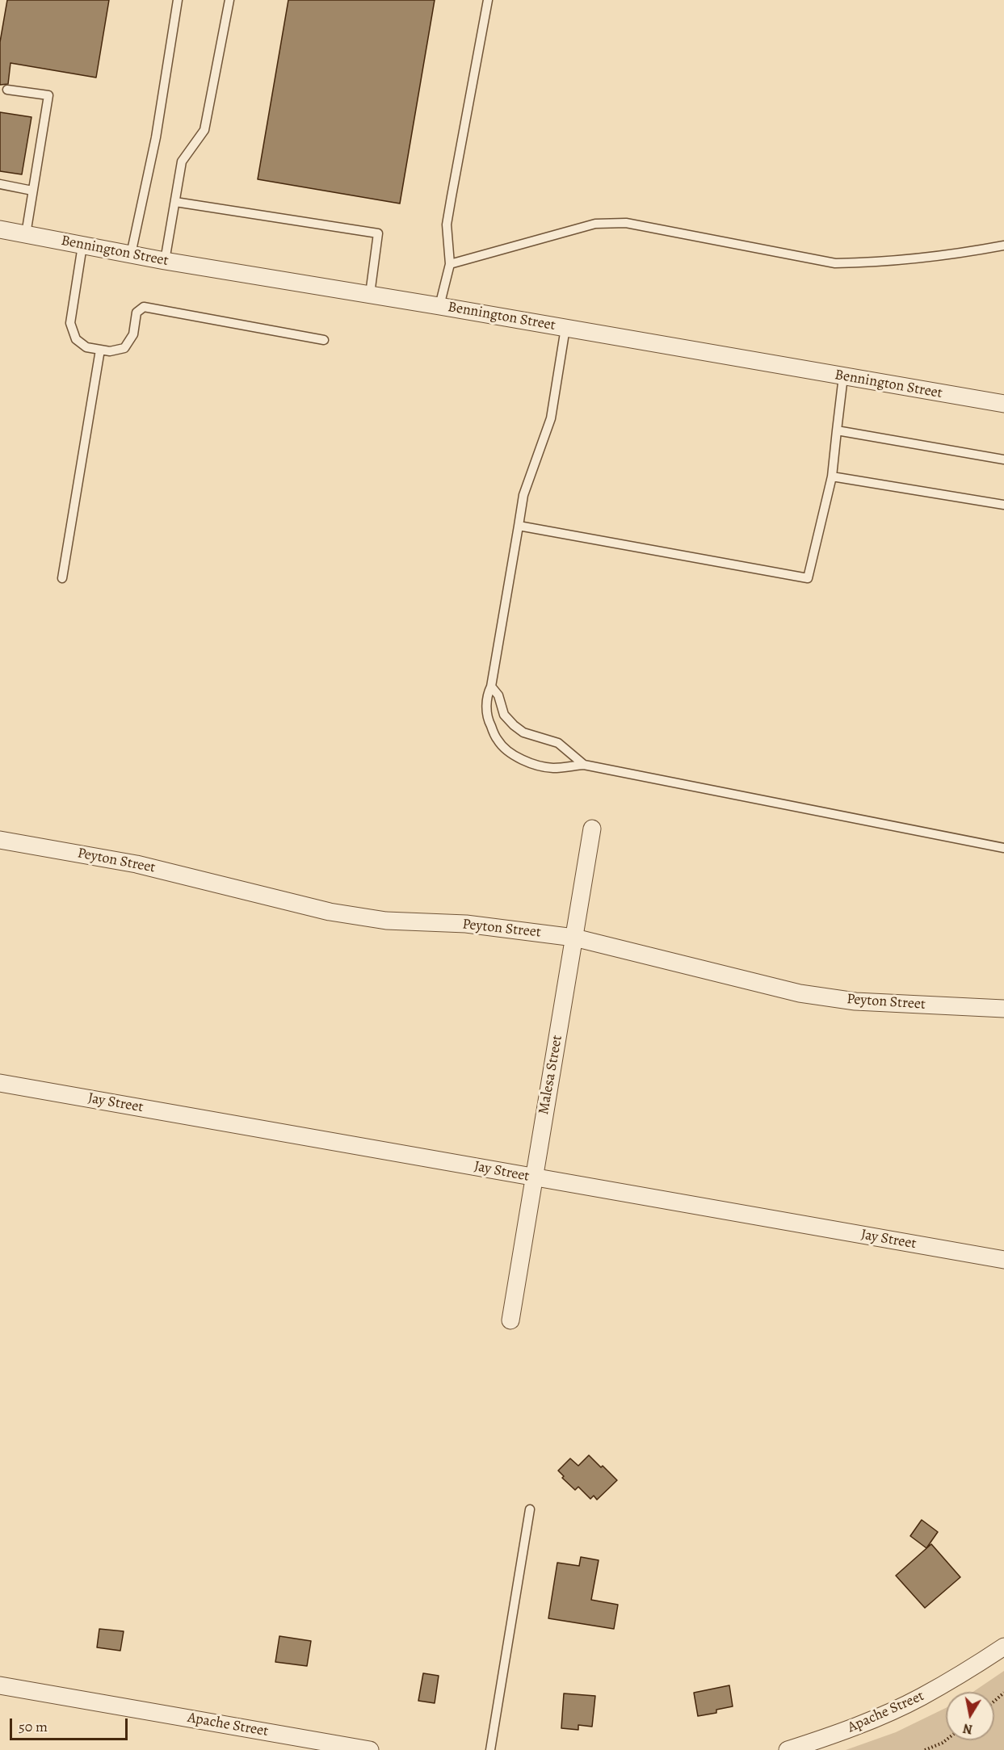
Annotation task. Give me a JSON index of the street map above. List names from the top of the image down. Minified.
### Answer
{"streets":{"street":["Bennington Street","Peyton Street","Malesa Street","Jay Street","Apache Street"]},"crossings":[["Peyton Street","Malesa Street"],["Malesa Street","Jay Street"]],"scale_bar":"50 m","north":"bottom"}
